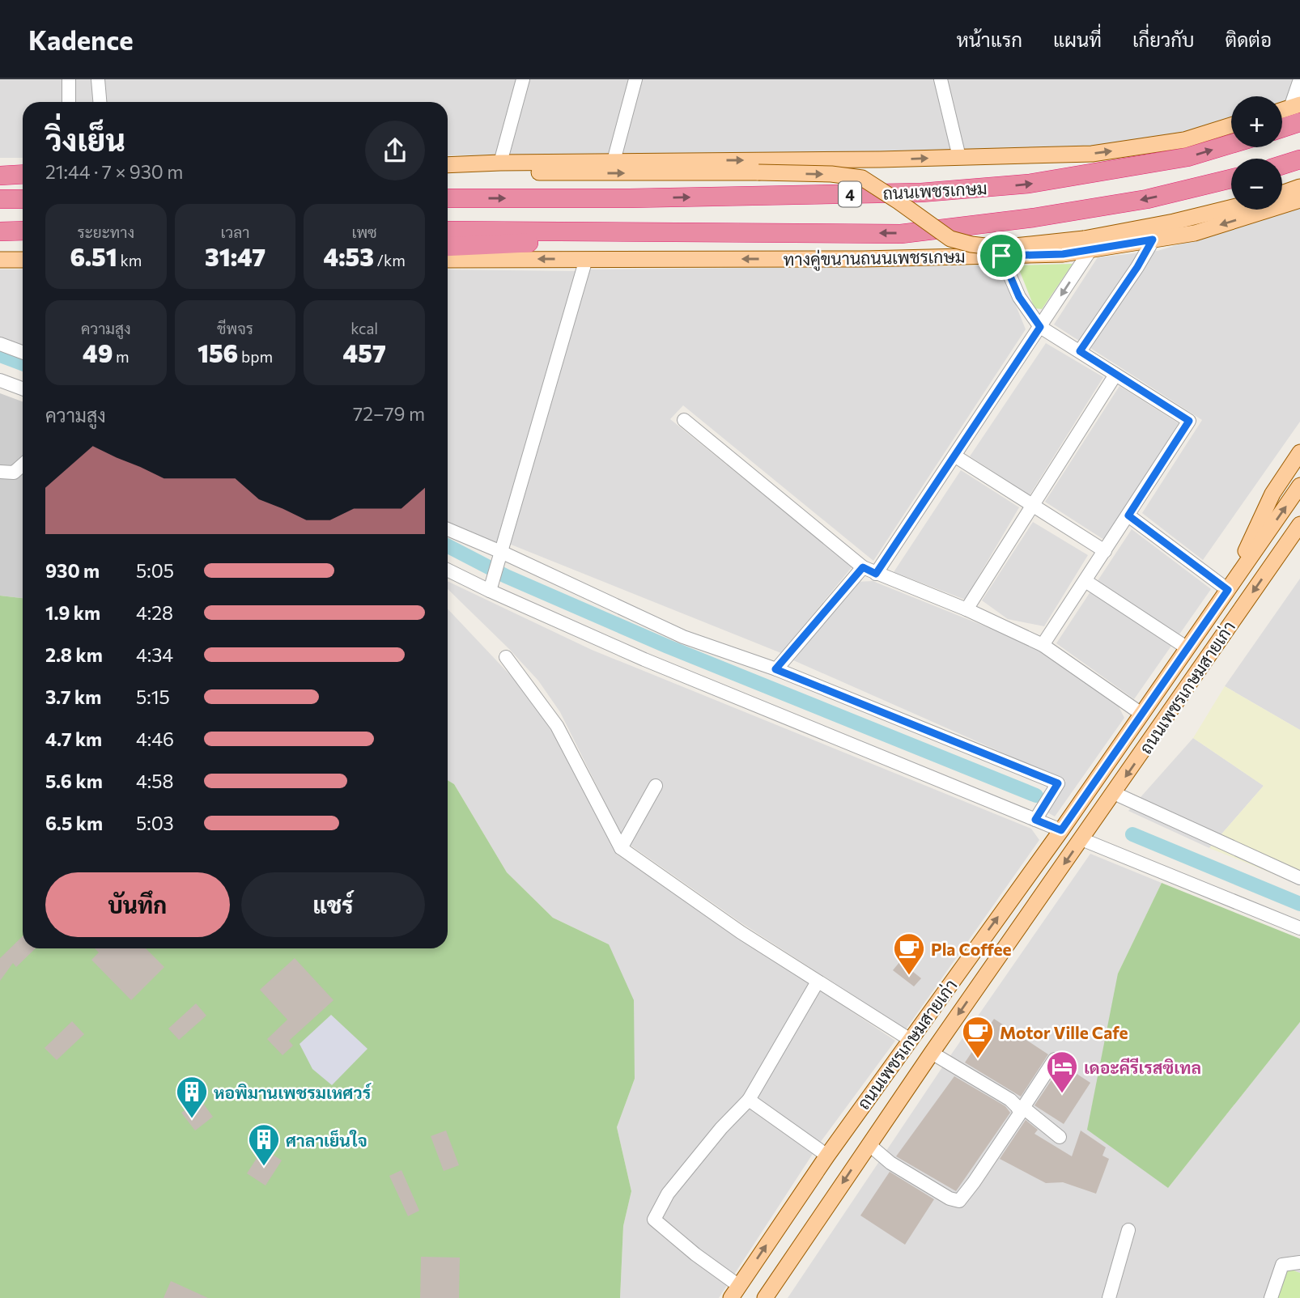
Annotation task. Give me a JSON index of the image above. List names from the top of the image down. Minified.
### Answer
{"streets":{"highway":["ถนนเพชรเกษม","4"],"main road":["ทางคู่ขนานถนนเพชรเกษม","ถนนเพชรเกษมสายเก่า"]},"places":{"cafe":["Pla Coffee","Motor Ville Cafe"],"hotel":["เดอะคีรีเรสซิเทล"],"building":["หอพิมานเพชรมเหศวร์","ศาลาเย็นใจ"]},"page":{"header":"Kadence","nav":["หน้าแรก","แผนที่","เกี่ยวกับ","ติดต่อ"],"map_buttons":["+","−"],"heading":["วิ่งเย็น","21:44 · 7 × 930 m"],"stats":[["ระยะทาง","6.51 km"],["เวลา","31:47"],["เพซ","4:53 /km"],["ความสูง","49 m"],["ชีพจร","156 bpm"],["kcal","457"]],"chart":["ความสูง","72–79 m"],"list":[{"name":"930 m","note":"5:05"},{"name":"1.9 km","note":"4:28"},{"name":"2.8 km","note":"4:34"},{"name":"3.7 km","note":"5:15"},{"name":"4.7 km","note":"4:46"},{"name":"5.6 km","note":"4:58"},{"name":"6.5 km","note":"5:03"}],"buttons":["บันทึก","แชร์"]}}
